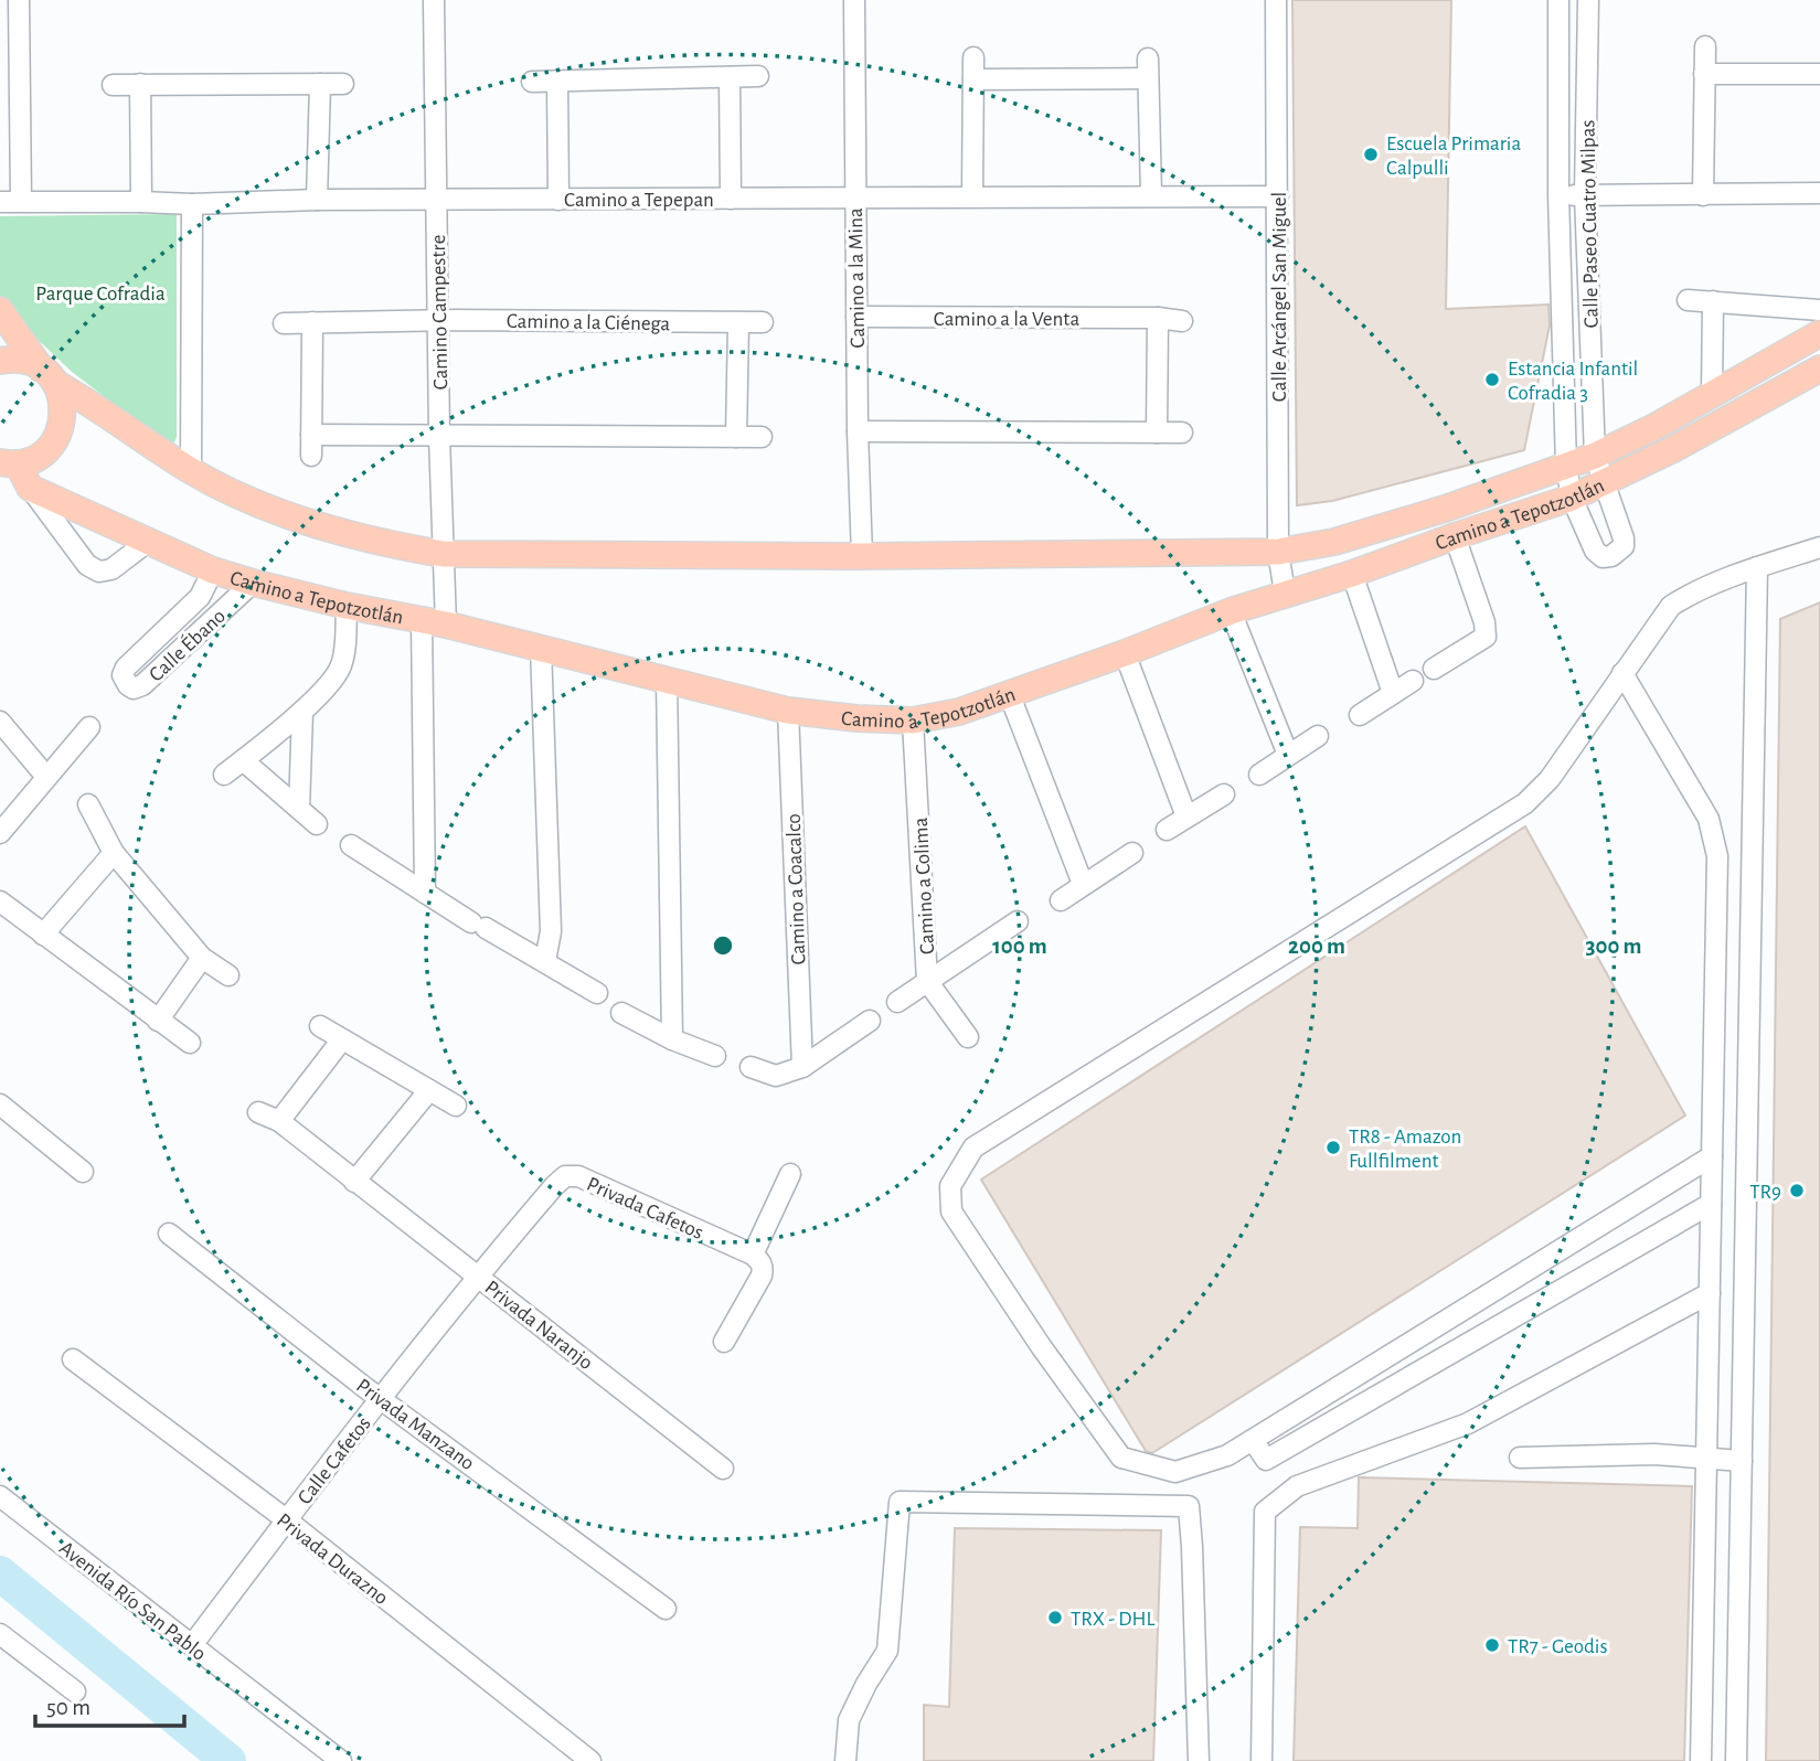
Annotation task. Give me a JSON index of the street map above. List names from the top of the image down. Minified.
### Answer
{"streets":{"main road":["Camino a Tepotzotlán"],"street":["Camino a Tepepan","Calle Paseo Cuatro Milpas","Camino a la Mina","Calle Arcángel San Miguel","Camino Campestre","Camino a la Venta","Camino a la Ciénega","Calle Ébano","Camino a Colima","Camino a Coacalco","Privada Cafetos","Privada Naranjo","Privada Manzano","Calle Cafetos","Privada Durazno","Avenida Río San Pablo"]},"crossings":[["Camino a Tepepan","Camino a la Mina"],["Camino a Tepepan","Calle Arcángel San Miguel"],["Camino a Tepepan","Camino Campestre"],["Calle Paseo Cuatro Milpas","Camino a Tepotzotlán"],["Camino a la Mina","Camino a la Venta"],["Camino a la Mina","Camino a Tepotzotlán"],["Calle Arcángel San Miguel","Camino a Tepotzotlán"],["Camino Campestre","Camino a la Ciénega"],["Camino Campestre","Camino a Tepotzotlán"],["Camino a Tepotzotlán","Calle Ébano"],["Camino a Tepotzotlán","Camino a Colima"],["Camino a Tepotzotlán","Camino a Coacalco"],["Privada Cafetos","Privada Naranjo"],["Privada Cafetos","Calle Cafetos"],["Privada Naranjo","Calle Cafetos"],["Privada Manzano","Calle Cafetos"],["Calle Cafetos","Privada Durazno"],["Calle Cafetos","Avenida Río San Pablo"]],"parks":["Parque Cofradia"],"places":["Escuela Primaria Calpulli","Estancia Infantil Cofradia 3","TR8 - Amazon Fullfilment","TR9","TRX - DHL","TR7 - Geodis"],"scale_bar":"50 m","rings":["100 m","200 m","300 m"]}
